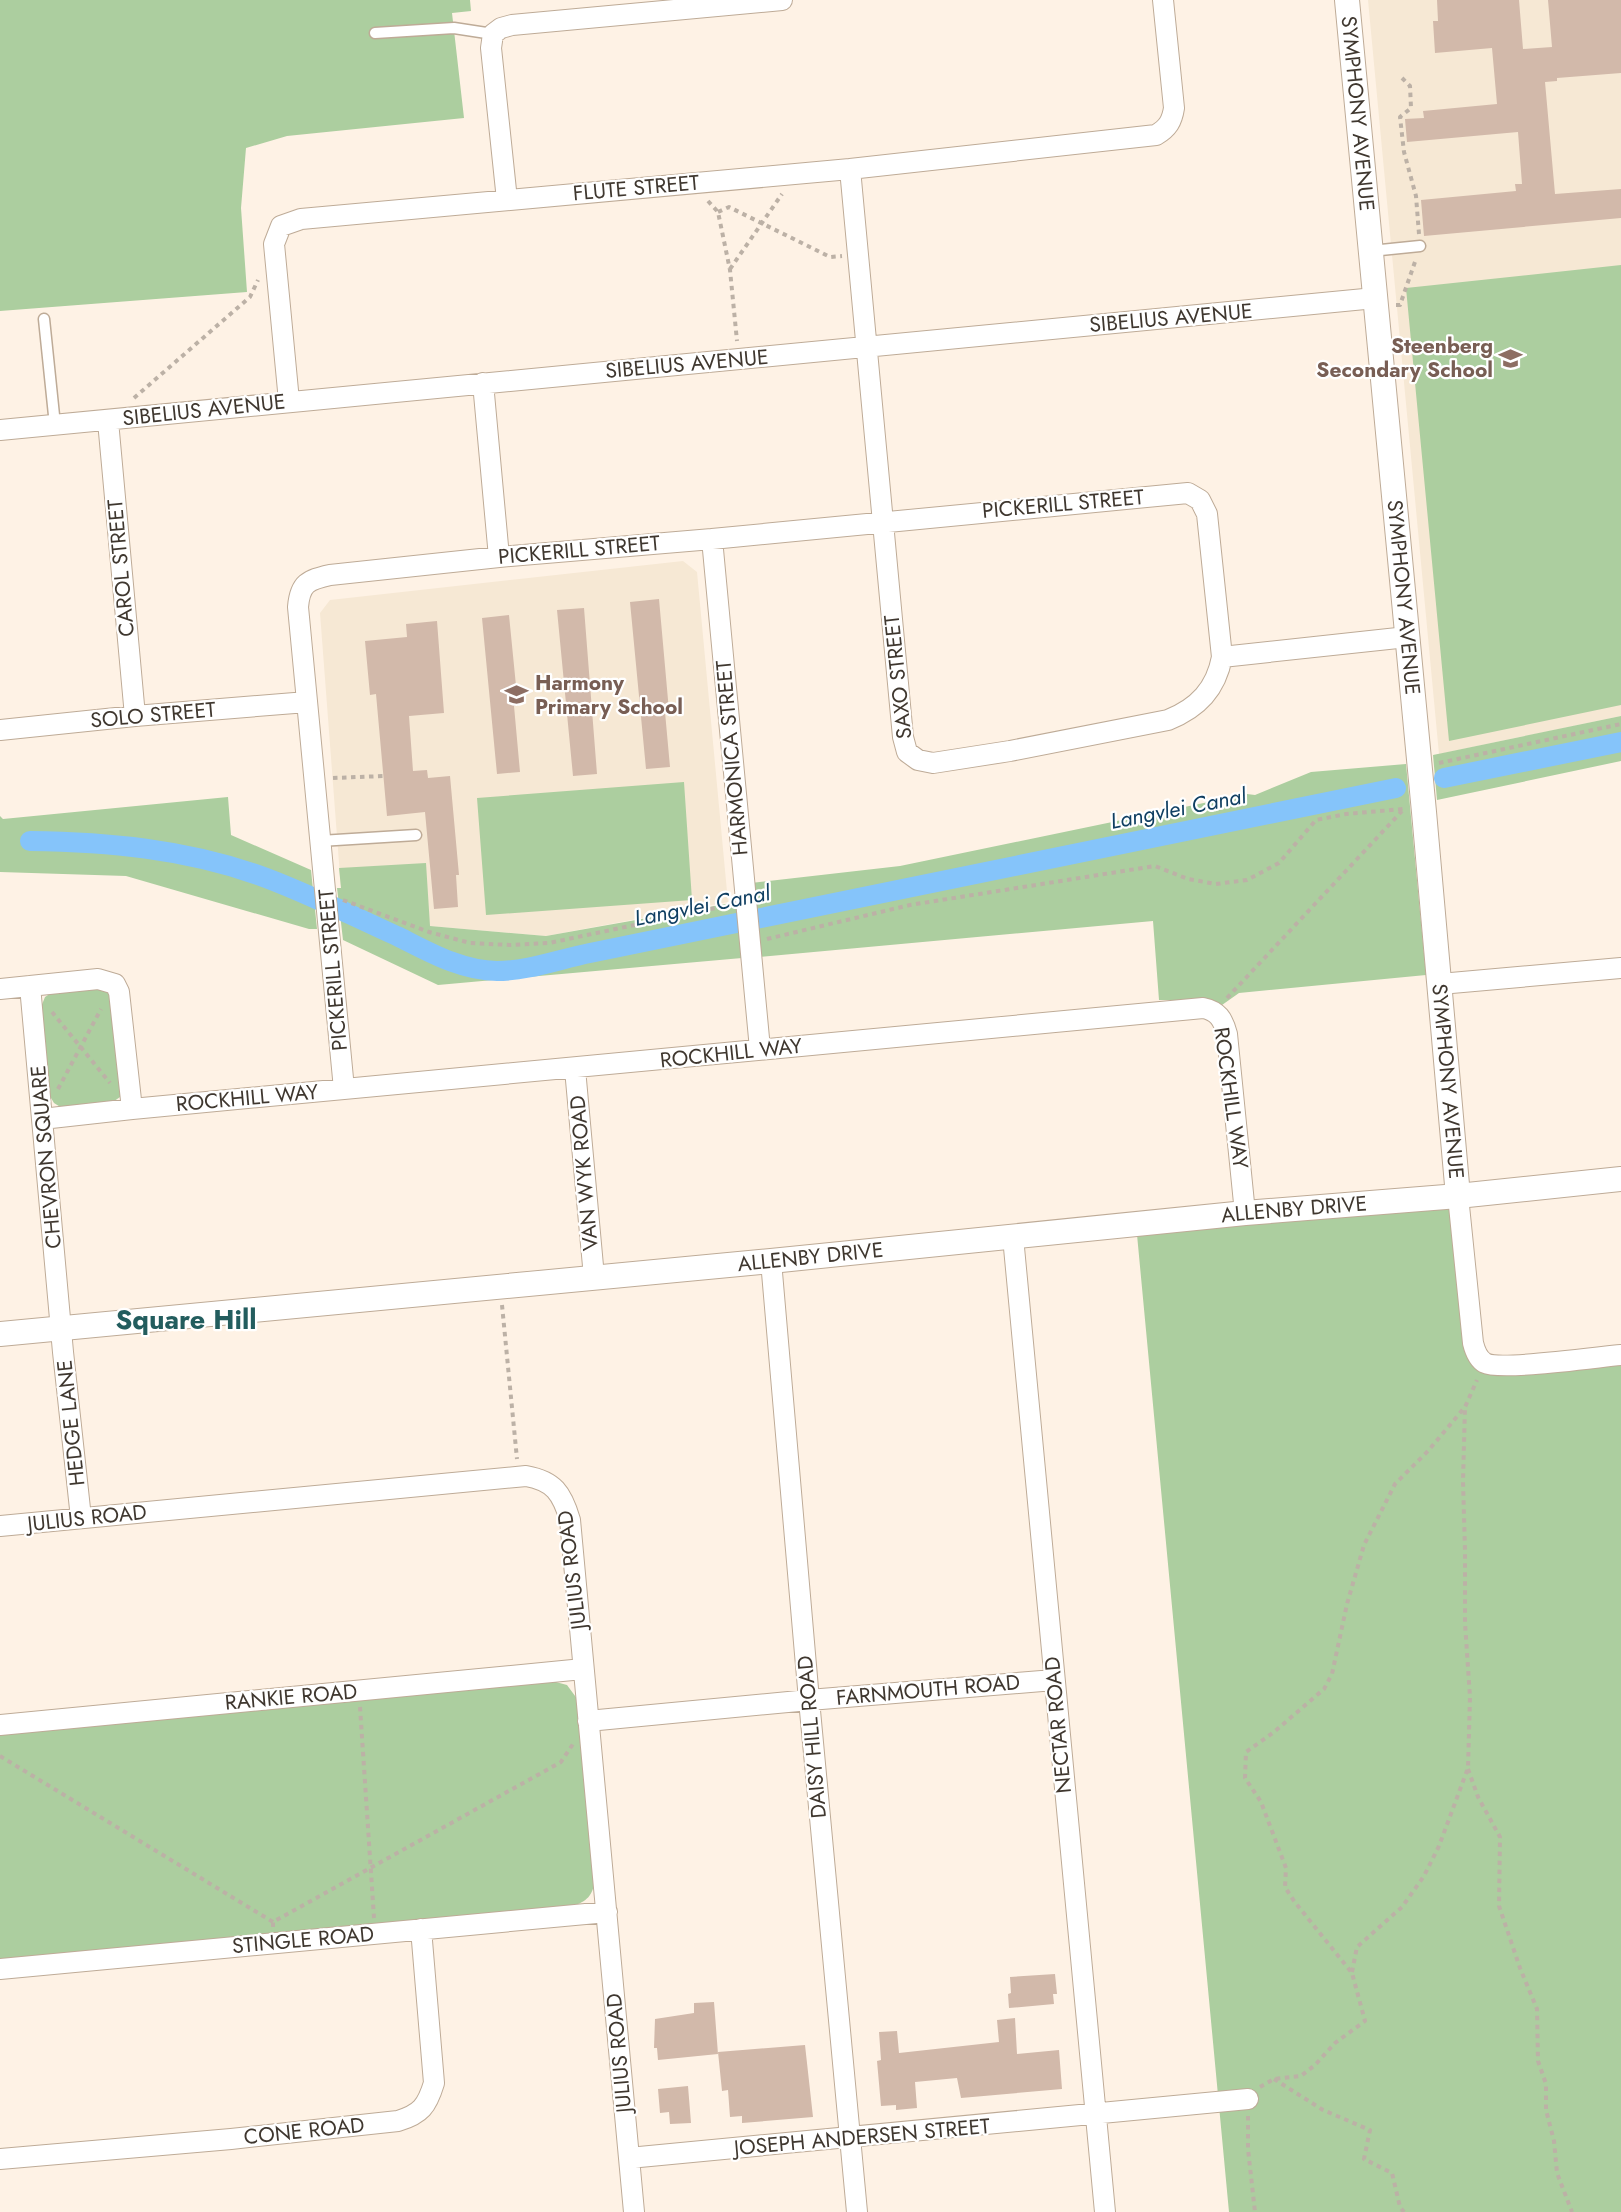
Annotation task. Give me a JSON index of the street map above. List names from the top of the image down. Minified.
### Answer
{"streets":{"street":["SYMPHONY AVENUE","FLUTE STREET","SIBELIUS AVENUE","PICKERILL STREET","CAROL STREET","SAXO STREET","SOLO STREET","HARMONICA STREET","ROCKHILL WAY","CHEVRON SQUARE","VAN WYK ROAD","ALLENBY DRIVE","HEDGE LANE","JULIUS ROAD","FARNMOUTH ROAD","RANKIE ROAD","NECTAR ROAD","DAISY HILL ROAD","STINGLE ROAD","CONE ROAD","JOSEPH ANDERSEN STREET"]},"crossings":[["SYMPHONY AVENUE","SIBELIUS AVENUE"],["SYMPHONY AVENUE","ALLENBY DRIVE"],["FLUTE STREET","SIBELIUS AVENUE"],["FLUTE STREET","SAXO STREET"],["SIBELIUS AVENUE","CAROL STREET"],["SIBELIUS AVENUE","SAXO STREET"],["PICKERILL STREET","SAXO STREET"],["PICKERILL STREET","SOLO STREET"],["PICKERILL STREET","HARMONICA STREET"],["PICKERILL STREET","ROCKHILL WAY"],["CAROL STREET","SOLO STREET"],["HARMONICA STREET","ROCKHILL WAY"],["ROCKHILL WAY","CHEVRON SQUARE"],["ROCKHILL WAY","VAN WYK ROAD"],["ROCKHILL WAY","ALLENBY DRIVE"],["CHEVRON SQUARE","ALLENBY DRIVE"],["CHEVRON SQUARE","HEDGE LANE"],["VAN WYK ROAD","ALLENBY DRIVE"],["ALLENBY DRIVE","HEDGE LANE"],["ALLENBY DRIVE","NECTAR ROAD"],["ALLENBY DRIVE","DAISY HILL ROAD"],["HEDGE LANE","JULIUS ROAD"],["JULIUS ROAD","FARNMOUTH ROAD"],["JULIUS ROAD","RANKIE ROAD"],["JULIUS ROAD","STINGLE ROAD"],["JULIUS ROAD","JOSEPH ANDERSEN STREET"],["FARNMOUTH ROAD","NECTAR ROAD"],["FARNMOUTH ROAD","DAISY HILL ROAD"],["NECTAR ROAD","JOSEPH ANDERSEN STREET"],["DAISY HILL ROAD","JOSEPH ANDERSEN STREET"],["STINGLE ROAD","CONE ROAD"]],"districts":["Square Hill"],"water":["Langvlei Canal"],"places":{"school or university":["Steenberg Secondary School","Harmony Primary School"]}}
